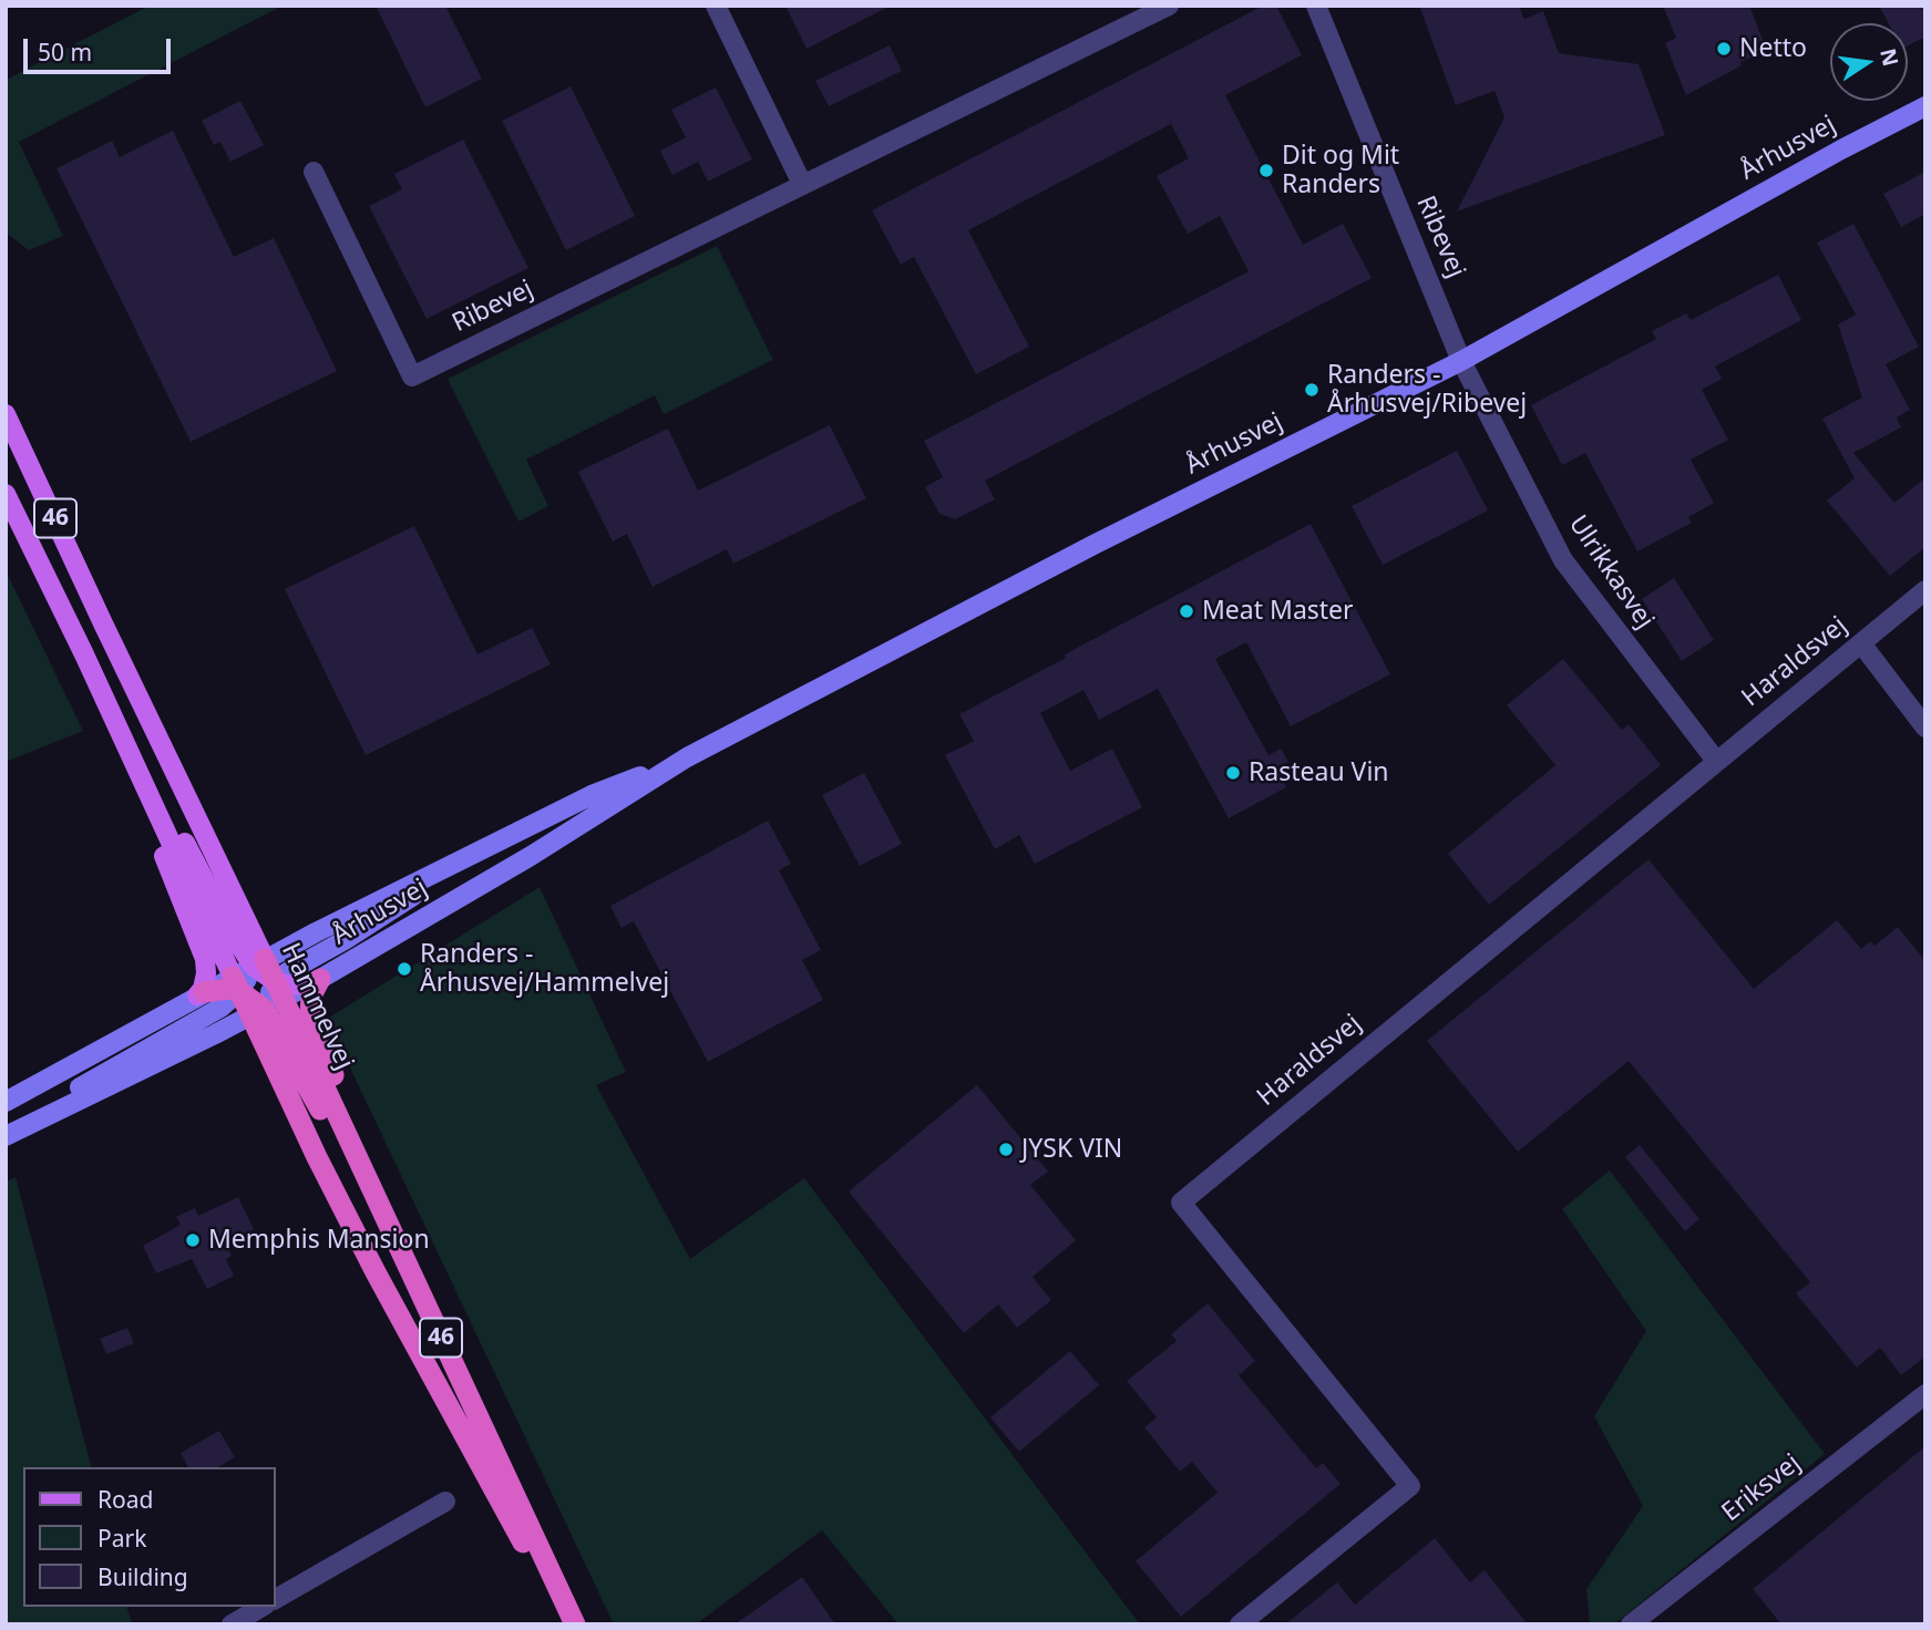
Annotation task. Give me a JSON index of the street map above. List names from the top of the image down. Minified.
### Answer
{"streets":{"highway":["46","Hammelvej"],"main road":["Århusvej"],"street":["Ribevej","Ulrikkasvej","Haraldsvej","Eriksvej"]},"crossings":[["Århusvej","Ribevej"],["Århusvej","Ulrikkasvej"],["Århusvej","Hammelvej"],["Ribevej","Ulrikkasvej"],["Ulrikkasvej","Haraldsvej"]],"places":["Netto","Dit og Mit Randers","Randers - Århusvej/Ribevej","Meat Master","Rasteau Vin","Randers - Århusvej/Hammelvej","JYSK VIN","Memphis Mansion"],"legend":["Road","Park","Building"],"scale_bar":"50 m","north":"right"}
